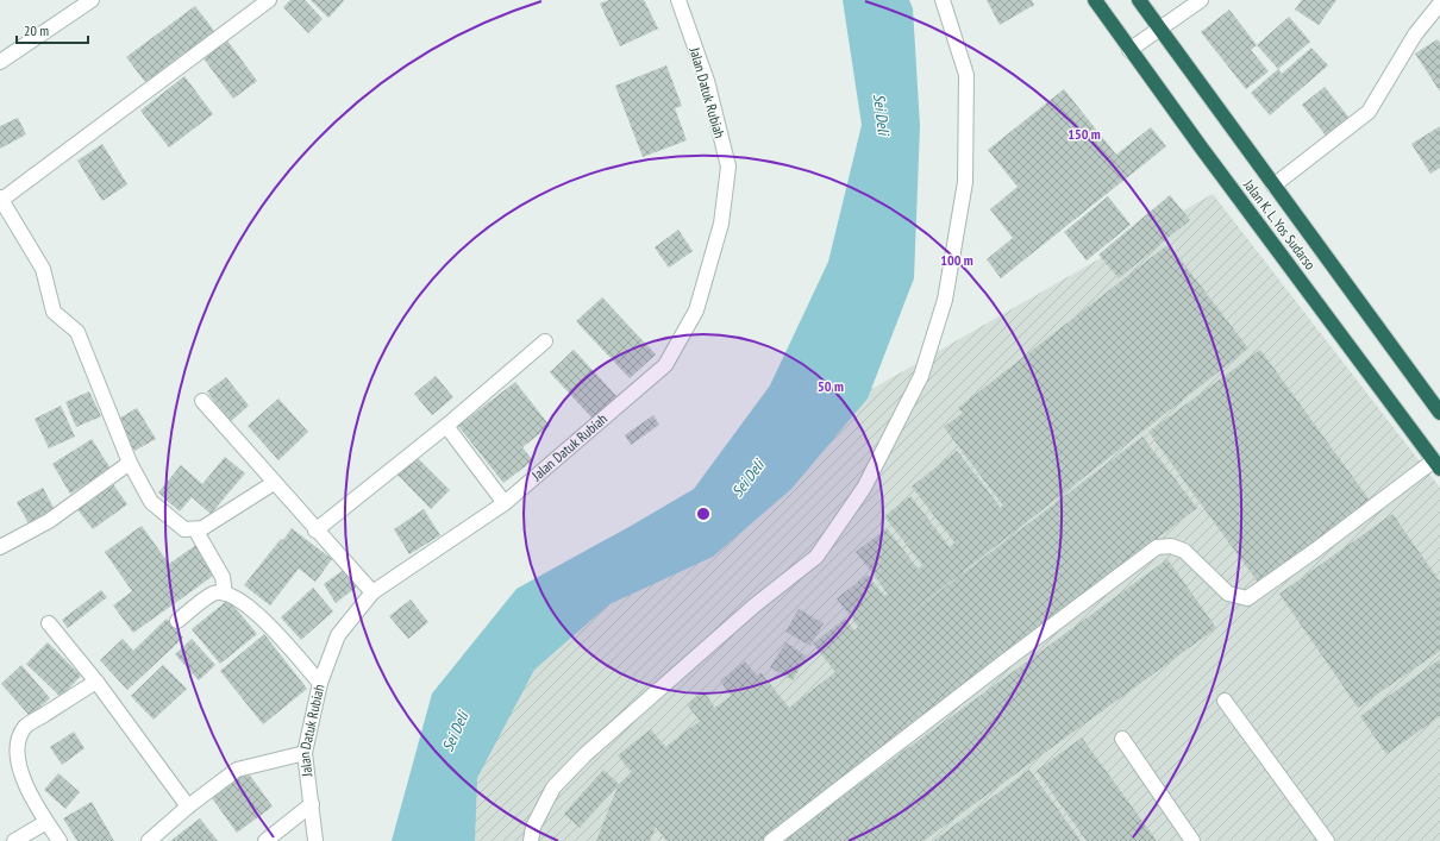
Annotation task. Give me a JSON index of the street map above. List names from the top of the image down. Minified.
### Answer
{"streets":{"highway":["Jalan K. L. Yos Sudarso"],"street":["Jalan Datuk Rubiah"]},"water":["Sei Deli"],"scale_bar":"20 m","rings":["150 m","100 m","50 m"]}
